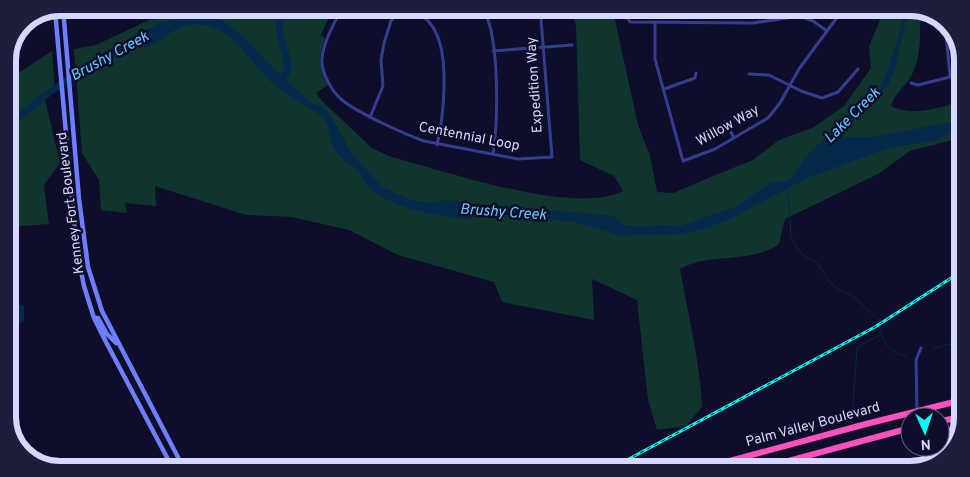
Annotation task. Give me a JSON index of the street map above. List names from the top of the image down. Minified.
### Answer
{"streets":{"highway":["Palm Valley Boulevard"],"main road":["Kenney Fort Boulevard"],"street":["Expedition Way","Willow Way","Centennial Loop"]},"crossings":[["Expedition Way","Centennial Loop"]],"water":["Brushy Creek","Lake Creek"],"north":"bottom"}
